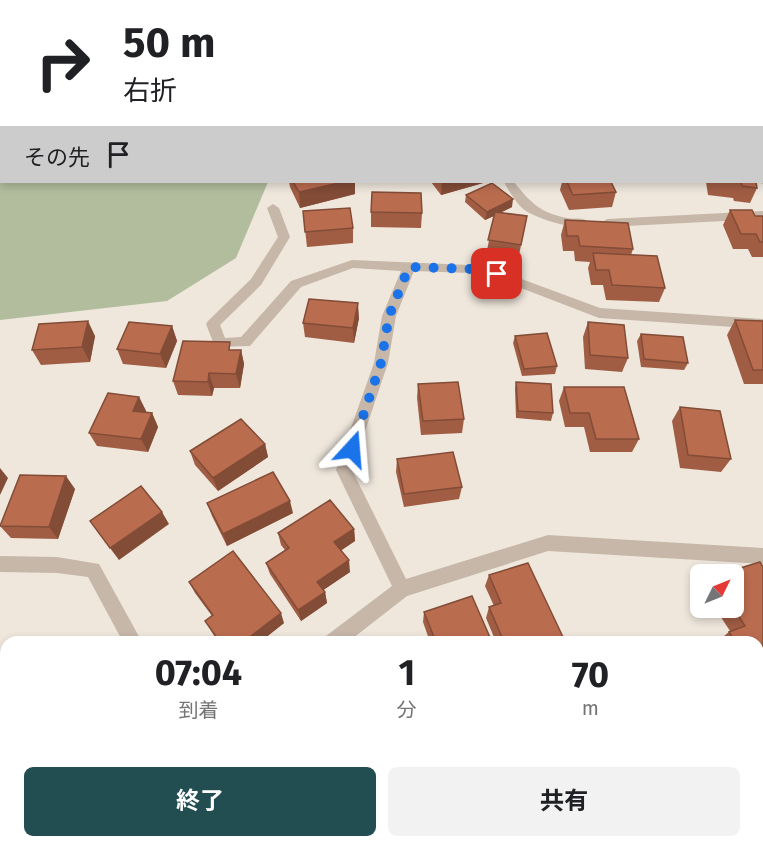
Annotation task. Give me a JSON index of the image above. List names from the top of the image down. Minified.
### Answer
{"north":"top right","page":{"turn":["50 m","右折"],"then":"その先","eta":["07:04","到着","1","分","70","m"],"buttons":["終了","共有"]}}
